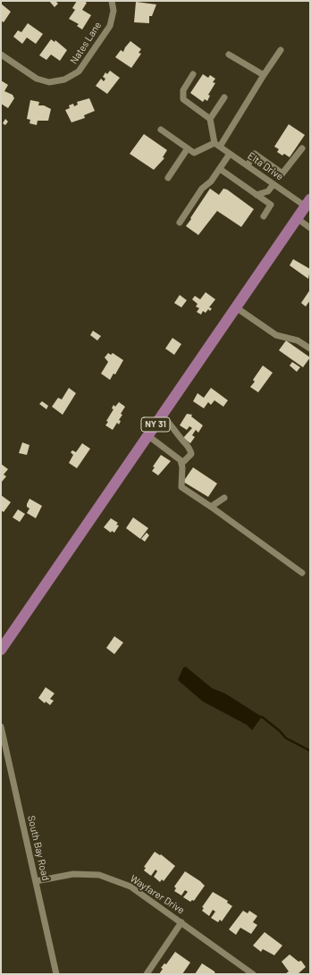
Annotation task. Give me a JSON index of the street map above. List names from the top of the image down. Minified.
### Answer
{"streets":{"main road":["NY 31"],"street":["Nates Lane","Elta Drive","South Bay Road","Wayfarer Drive"]},"crossings":[["Elta Drive","NY 31"],["South Bay Road","Wayfarer Drive"]]}
